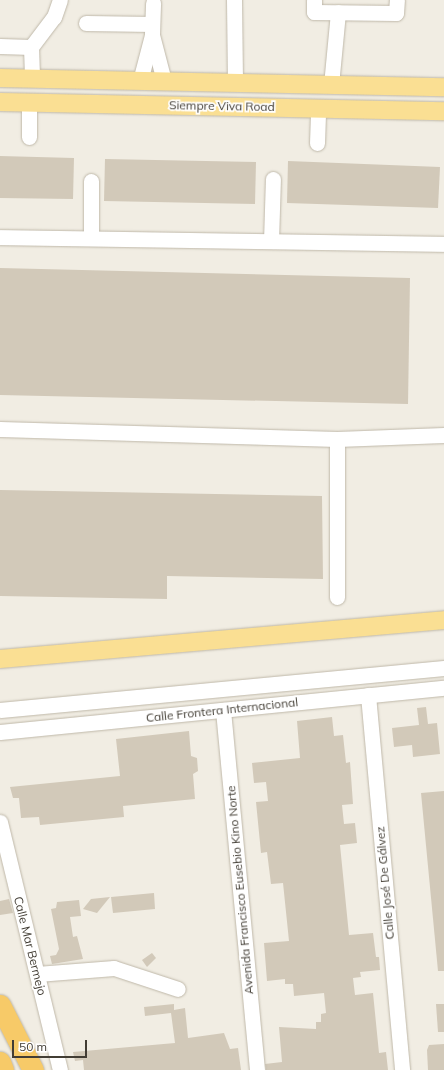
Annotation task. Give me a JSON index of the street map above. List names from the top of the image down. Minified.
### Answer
{"streets":{"main road":["Siempre Viva Road"],"street":["Calle Frontera Internacional","Calle José De Gálvez","Avenida Francisco Eusebio Kino Norte","Calle Mar Bermejo"]},"crossings":[["Calle Frontera Internacional","Calle José De Gálvez"],["Calle Frontera Internacional","Avenida Francisco Eusebio Kino Norte"]],"scale_bar":"50 m"}
